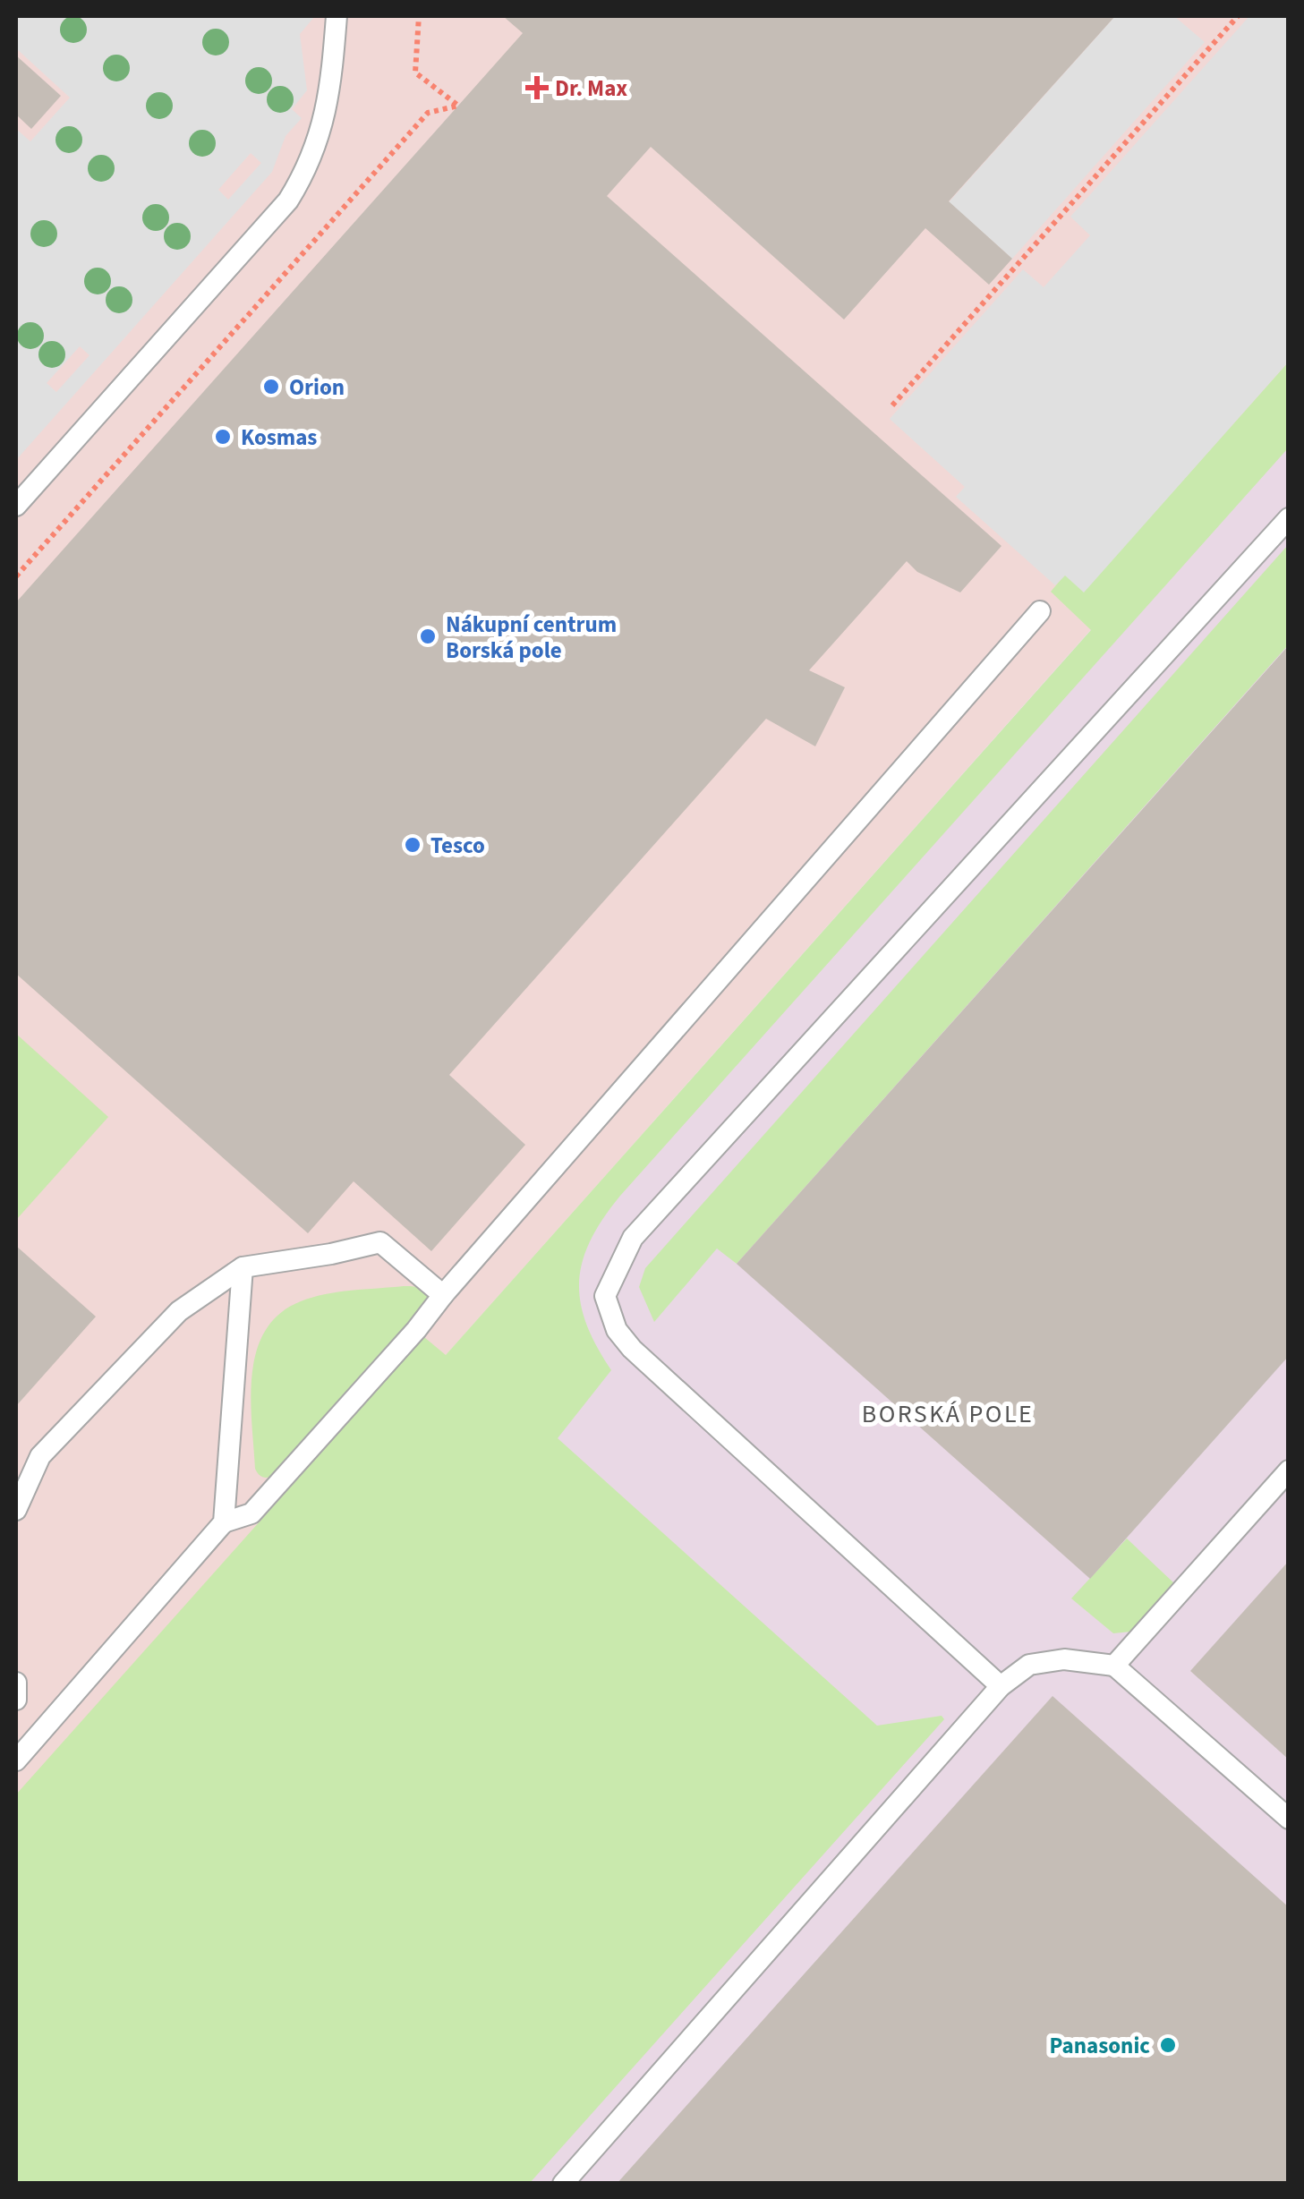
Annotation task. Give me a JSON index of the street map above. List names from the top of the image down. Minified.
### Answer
{"districts":["BORSKÁ POLE"],"places":{"health":["Dr. Max"],"other":["Orion","Kosmas","Nákupní centrum Borská pole","Tesco","Panasonic"]}}
